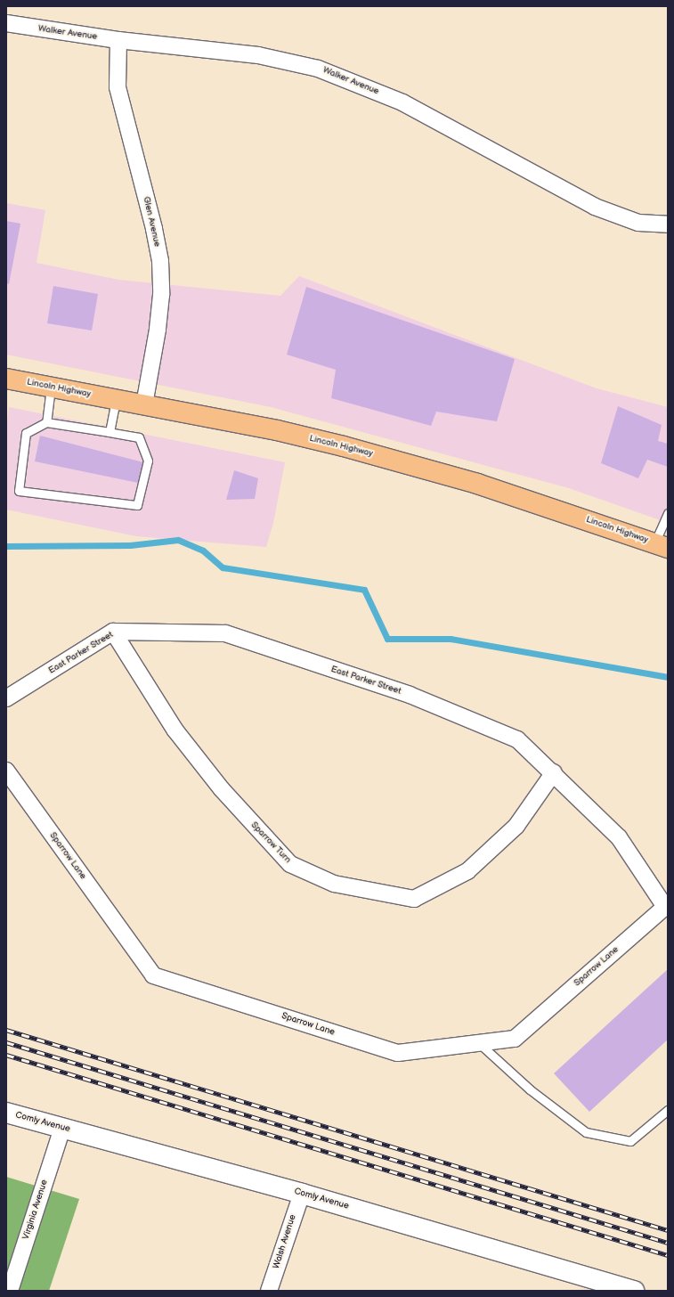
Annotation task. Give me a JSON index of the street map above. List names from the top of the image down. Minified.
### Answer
{"streets":{"main road":["Lincoln Highway"],"street":["Walker Avenue","Glen Avenue","East Parker Street","Sparrow Turn","Sparrow Lane","Comly Avenue","Virginia Avenue","Walsh Avenue"]},"crossings":[["Walker Avenue","Glen Avenue"],["Glen Avenue","Lincoln Highway"],["East Parker Street","Sparrow Turn"],["East Parker Street","Sparrow Lane"],["Comly Avenue","Virginia Avenue"],["Comly Avenue","Walsh Avenue"]]}
